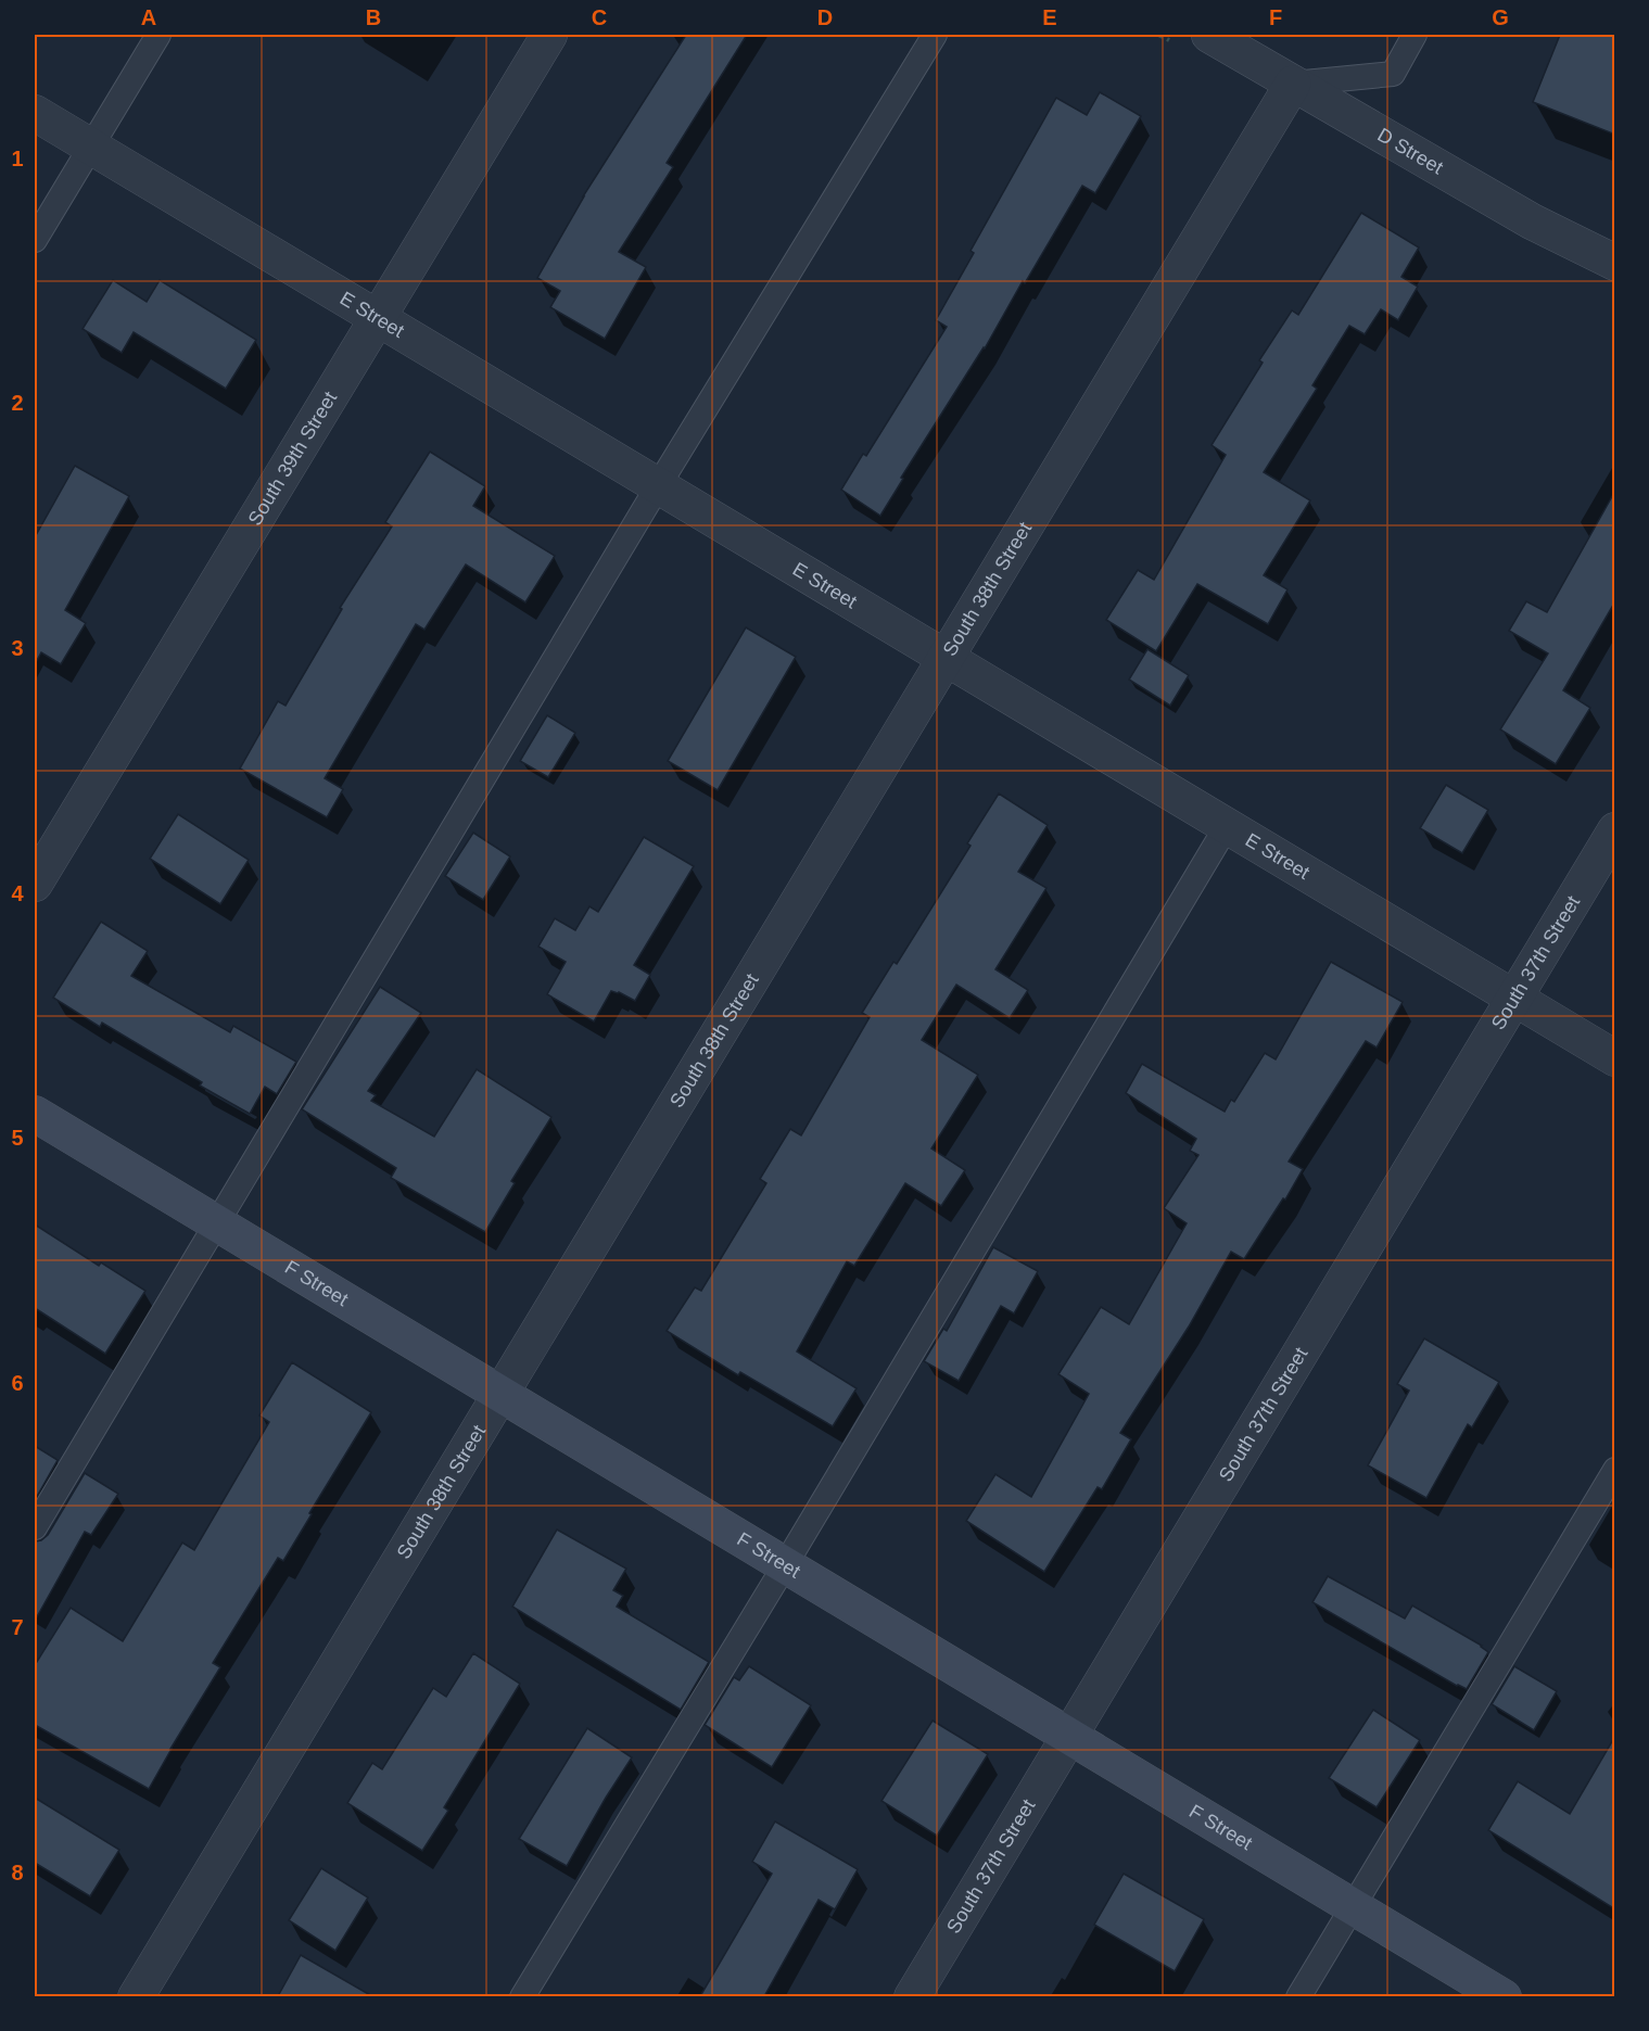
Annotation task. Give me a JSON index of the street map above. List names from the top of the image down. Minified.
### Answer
{"streets":{"main road":["F Street"],"street":["D Street","E Street","South 39th Street","South 38th Street","South 37th Street"]},"crossings":[["D Street","South 38th Street"],["E Street","South 39th Street"],["E Street","South 38th Street"],["E Street","South 37th Street"],["South 38th Street","F Street"],["South 37th Street","F Street"]],"grid":{"columns":["A","B","C","D","E","F","G"],"rows":["1","2","3","4","5","6","7","8"]}}
